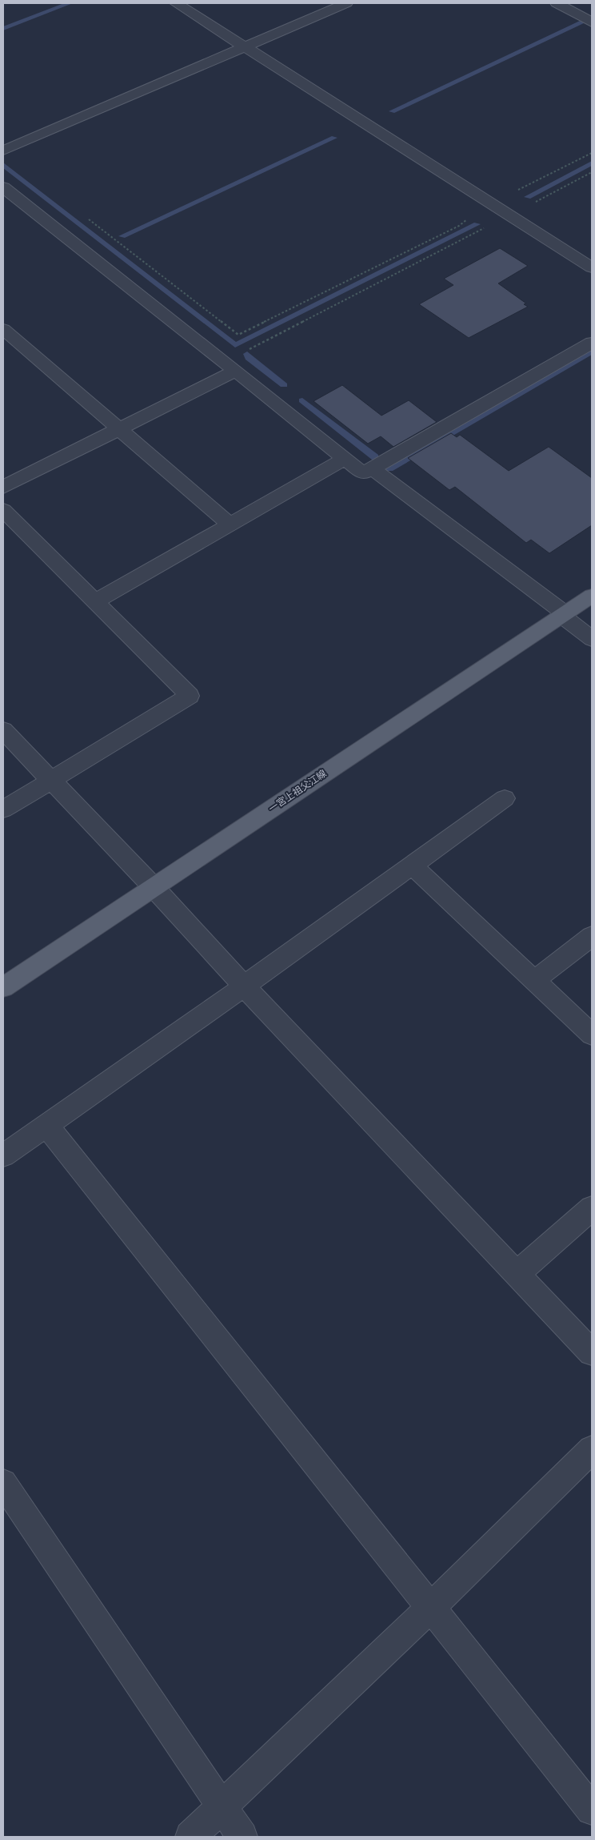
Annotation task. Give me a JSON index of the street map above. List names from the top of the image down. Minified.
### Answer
{"streets":{"main road":["一宮上祖父江線"]}}
